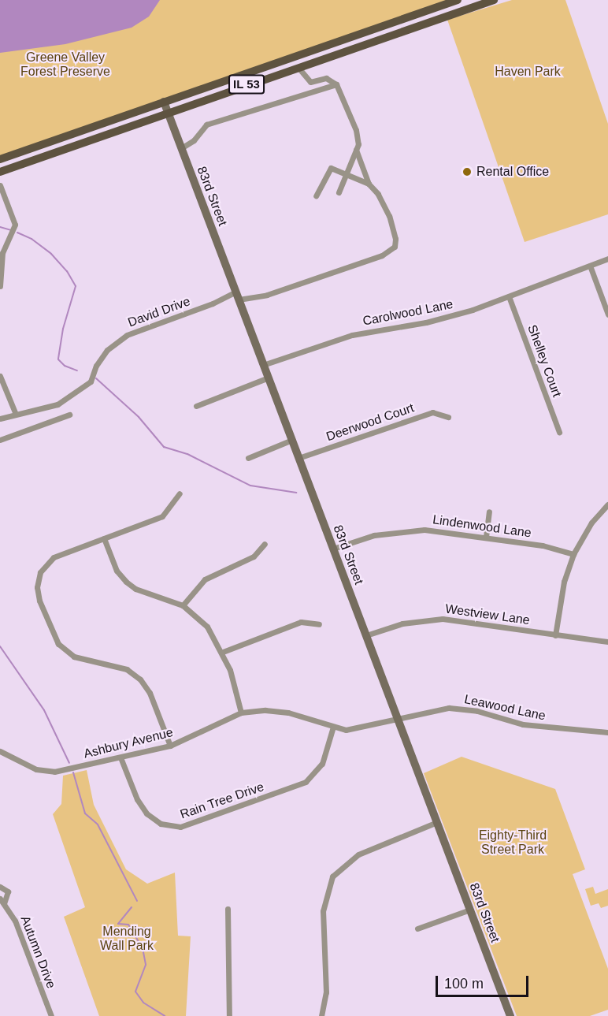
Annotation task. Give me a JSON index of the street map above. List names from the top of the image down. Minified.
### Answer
{"streets":{"main road":["IL 53","83rd Street"],"street":["David Drive","Carolwood Lane","Shelley Court","Deerwood Court","Lindenwood Lane","Westview Lane","Leawood Lane","Ashbury Avenue","Rain Tree Drive","Autumn Drive"]},"crossings":[["IL 53","83rd Street"],["83rd Street","David Drive"],["83rd Street","Carolwood Lane"],["83rd Street","Deerwood Court"],["83rd Street","Lindenwood Lane"],["83rd Street","Westview Lane"],["83rd Street","Leawood Lane"],["83rd Street","Ashbury Avenue"],["Carolwood Lane","Shelley Court"],["Leawood Lane","Ashbury Avenue"],["Ashbury Avenue","Rain Tree Drive"]],"parks":["Greene Valley Forest Preserve","Haven Park","Eighty-Third Street Park","Mending Wall Park"],"places":["Rental Office"],"scale_bar":"100 m"}
